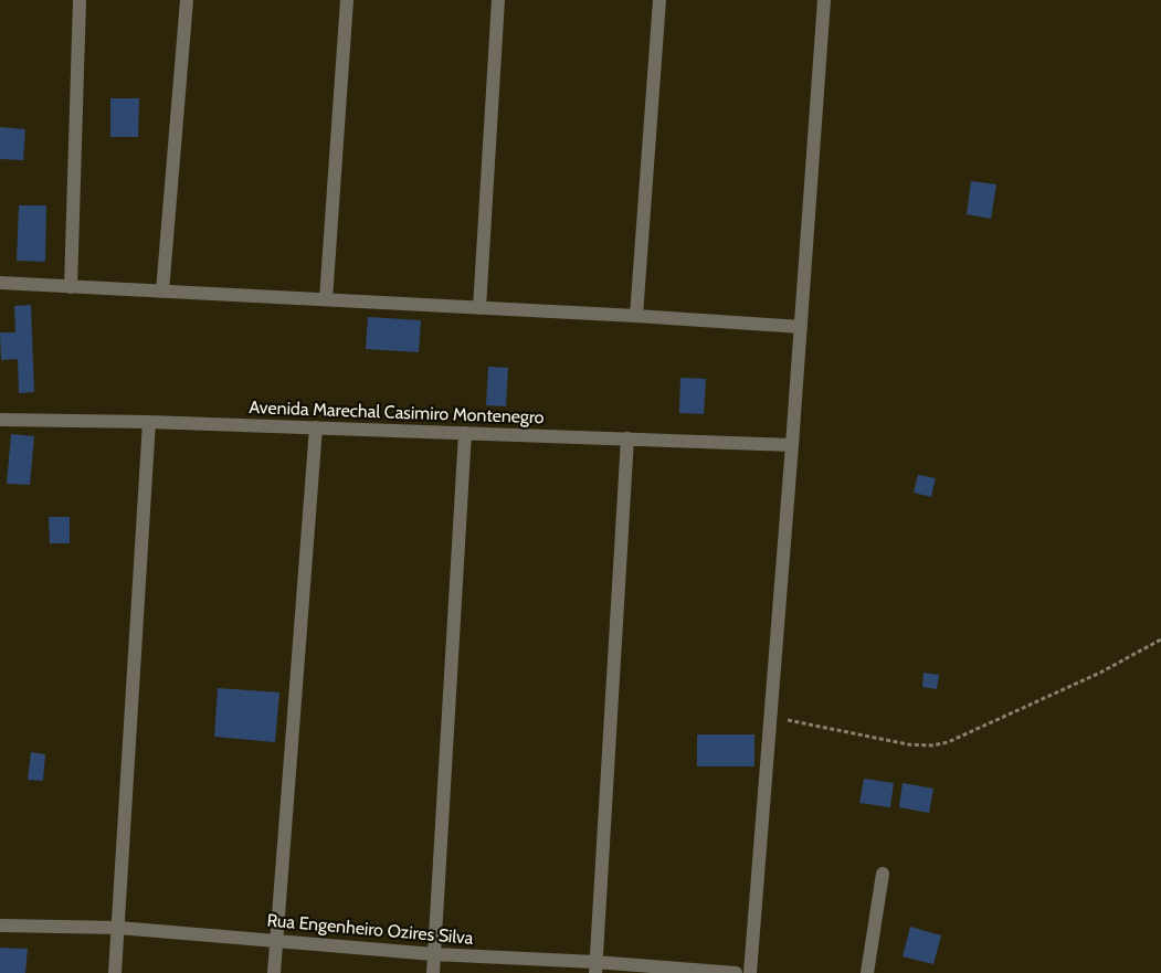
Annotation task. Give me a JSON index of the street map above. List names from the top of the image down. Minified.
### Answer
{"streets":{"street":["Avenida Marechal Casimiro Montenegro","Rua Engenheiro Ozires Silva"]}}
